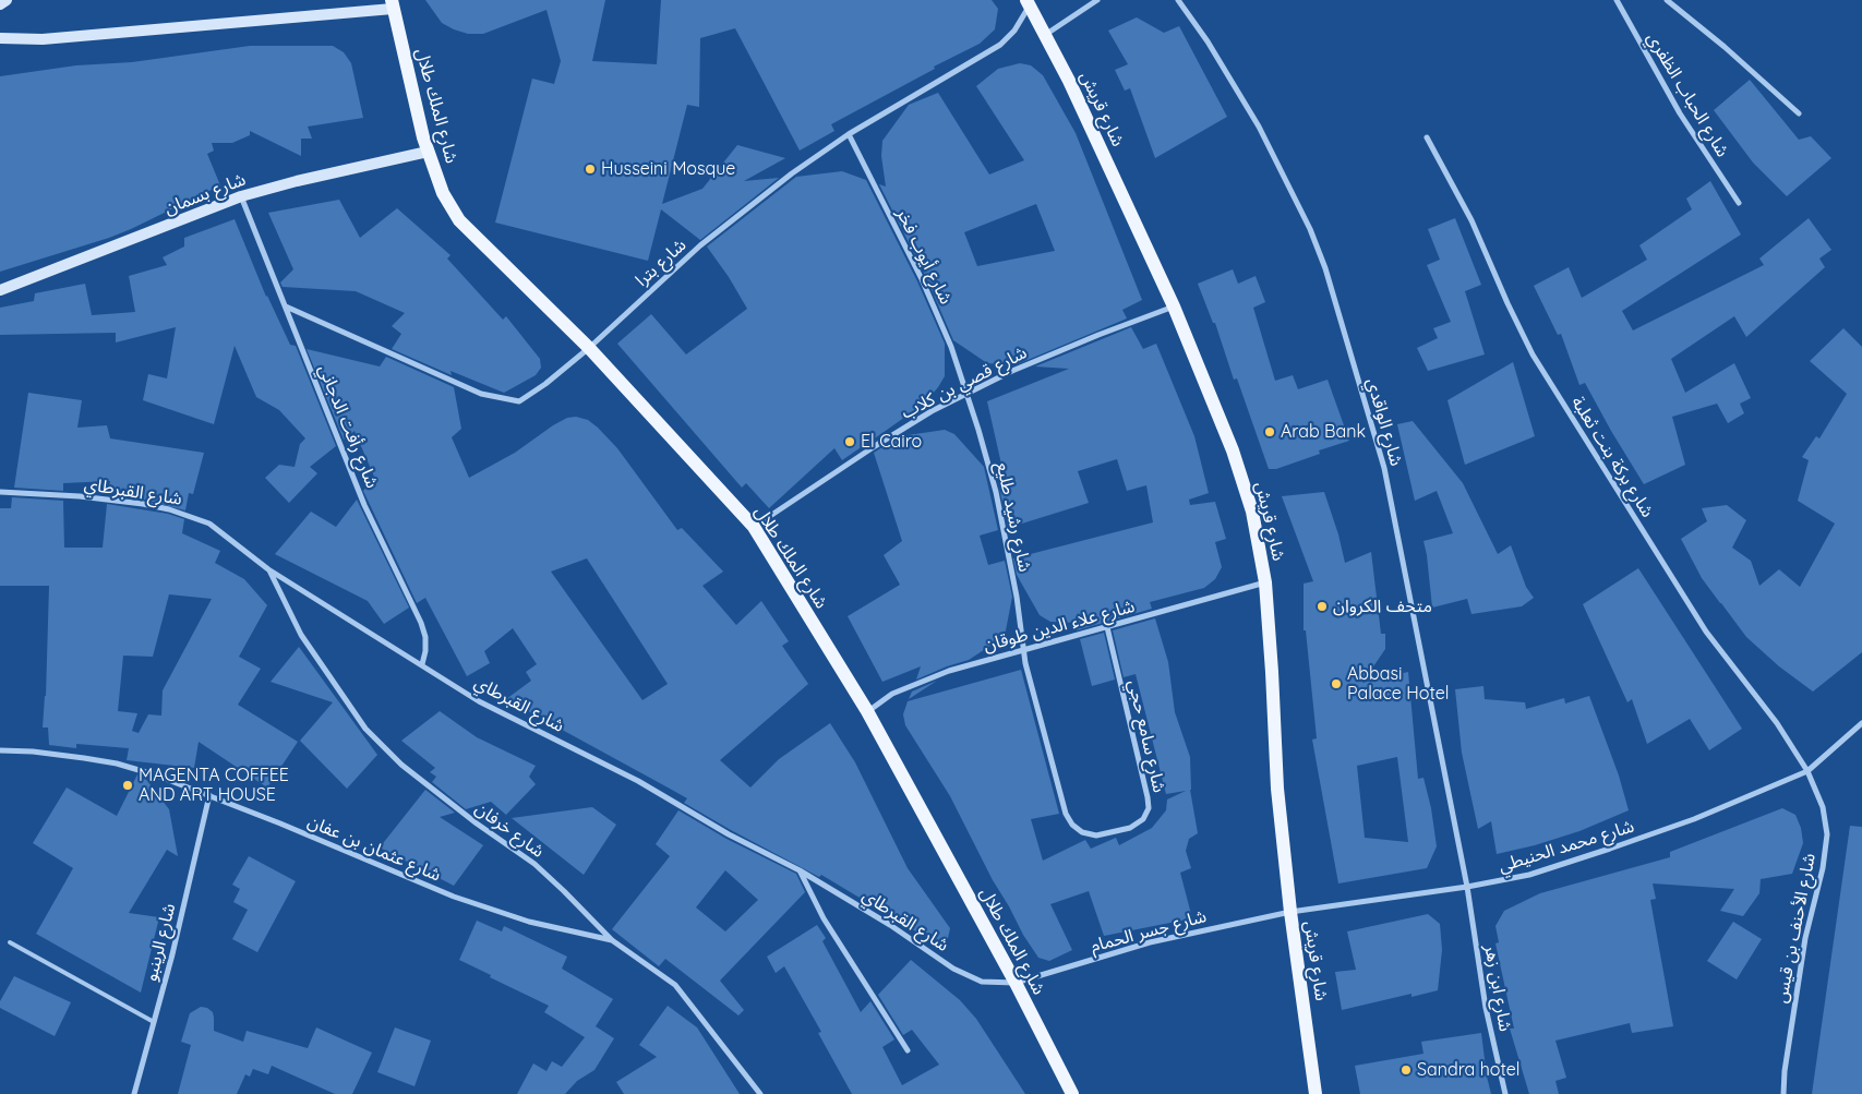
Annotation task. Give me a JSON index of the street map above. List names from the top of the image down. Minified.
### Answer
{"streets":{"main road":["شارع الملك طلال","شارع قريش","شارع بسمان"],"street":["شارع الحباب الظفري","شارع أيوب فخر","شارع بترا","شارع قصي بن كلاب","شارع الواقدي","شارع رأفت الدجاني","شارع بركة بنت ثعلبة","شارع القبرطاي","شارع رشيد طليع","شارع علاء الدين طوقان","شارع سامع حجي","شارع خرفان","شارع محمد الحنيطي","شارع عثمان بن عفان","شارع الأحنف بن قيس","شارع جسر الحمام","شارع الرينبو","شارع ابن زهر"]},"crossings":[["شارع الملك طلال","شارع بسمان"],["شارع الملك طلال","شارع بترا"],["شارع الملك طلال","شارع قصي بن كلاب"],["شارع الملك طلال","شارع القبرطاي"],["شارع الملك طلال","شارع علاء الدين طوقان"],["شارع الملك طلال","شارع جسر الحمام"],["شارع قريش","شارع بترا"],["شارع قريش","شارع قصي بن كلاب"],["شارع قريش","شارع علاء الدين طوقان"],["شارع قريش","شارع محمد الحنيطي"],["شارع قريش","شارع جسر الحمام"],["شارع بسمان","شارع رأفت الدجاني"],["شارع أيوب فخر","شارع بترا"],["شارع أيوب فخر","شارع قصي بن كلاب"],["شارع أيوب فخر","شارع رشيد طليع"],["شارع بترا","شارع رأفت الدجاني"],["شارع قصي بن كلاب","شارع رشيد طليع"],["شارع الواقدي","شارع محمد الحنيطي"],["شارع الواقدي","شارع ابن زهر"],["شارع رأفت الدجاني","شارع القبرطاي"],["شارع بركة بنت ثعلبة","شارع محمد الحنيطي"],["شارع بركة بنت ثعلبة","شارع الأحنف بن قيس"],["شارع القبرطاي","شارع خرفان"],["شارع القبرطاي","شارع جسر الحمام"],["شارع رشيد طليع","شارع علاء الدين طوقان"],["شارع رشيد طليع","شارع سامع حجي"],["شارع علاء الدين طوقان","شارع سامع حجي"],["شارع خرفان","شارع عثمان بن عفان"],["شارع محمد الحنيطي","شارع الأحنف بن قيس"],["شارع محمد الحنيطي","شارع جسر الحمام"],["شارع محمد الحنيطي","شارع ابن زهر"],["شارع عثمان بن عفان","شارع الرينبو"]],"places":["Husseini Mosque","Arab Bank","El Cairo","متحف الكروان","Abbasi Palace Hotel","MAGENTA COFFEE AND ART HOUSE","Sandra hotel"]}
